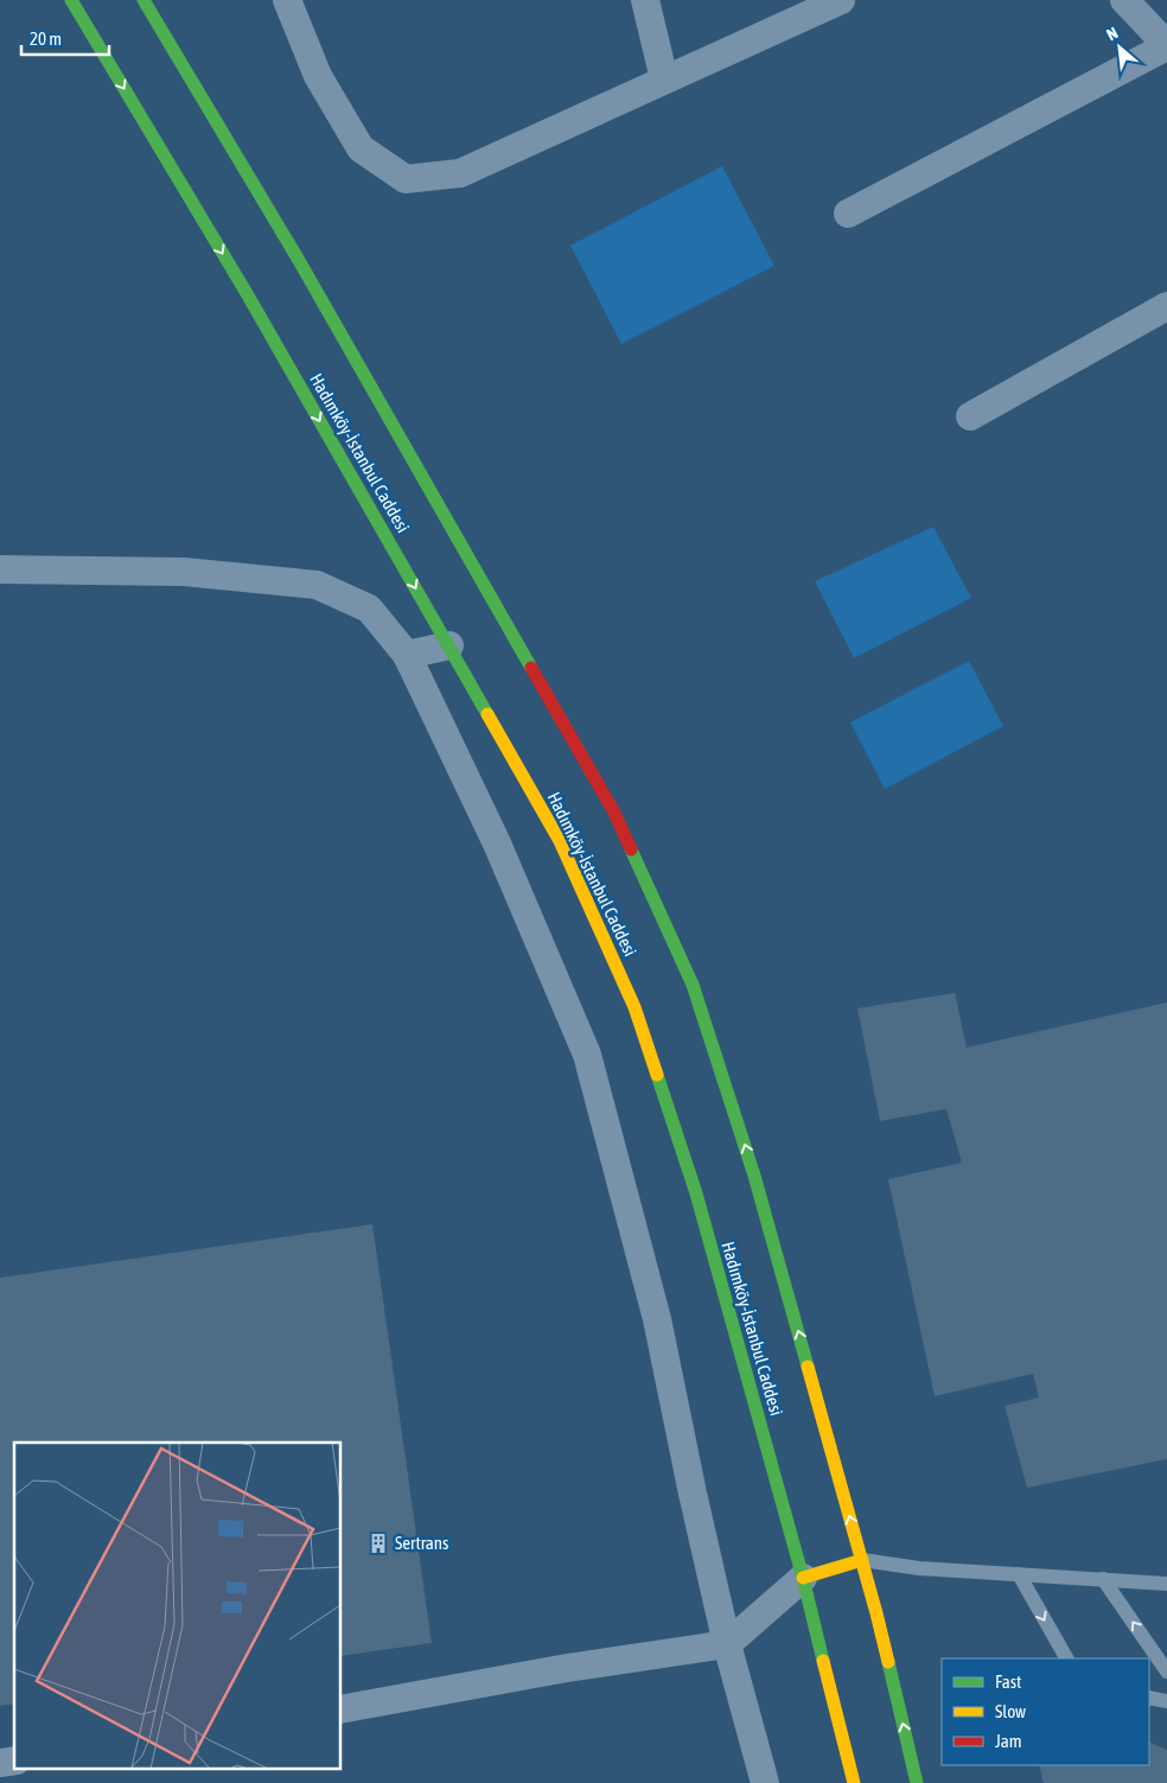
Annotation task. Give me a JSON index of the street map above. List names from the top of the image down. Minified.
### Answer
{"streets":{"main road":["Hadımköy-İstanbul Caddesi"]},"places":{"building":["Sertrans"]},"legend":["Fast","Slow","Jam"],"scale_bar":"20 m","north":"top left"}
